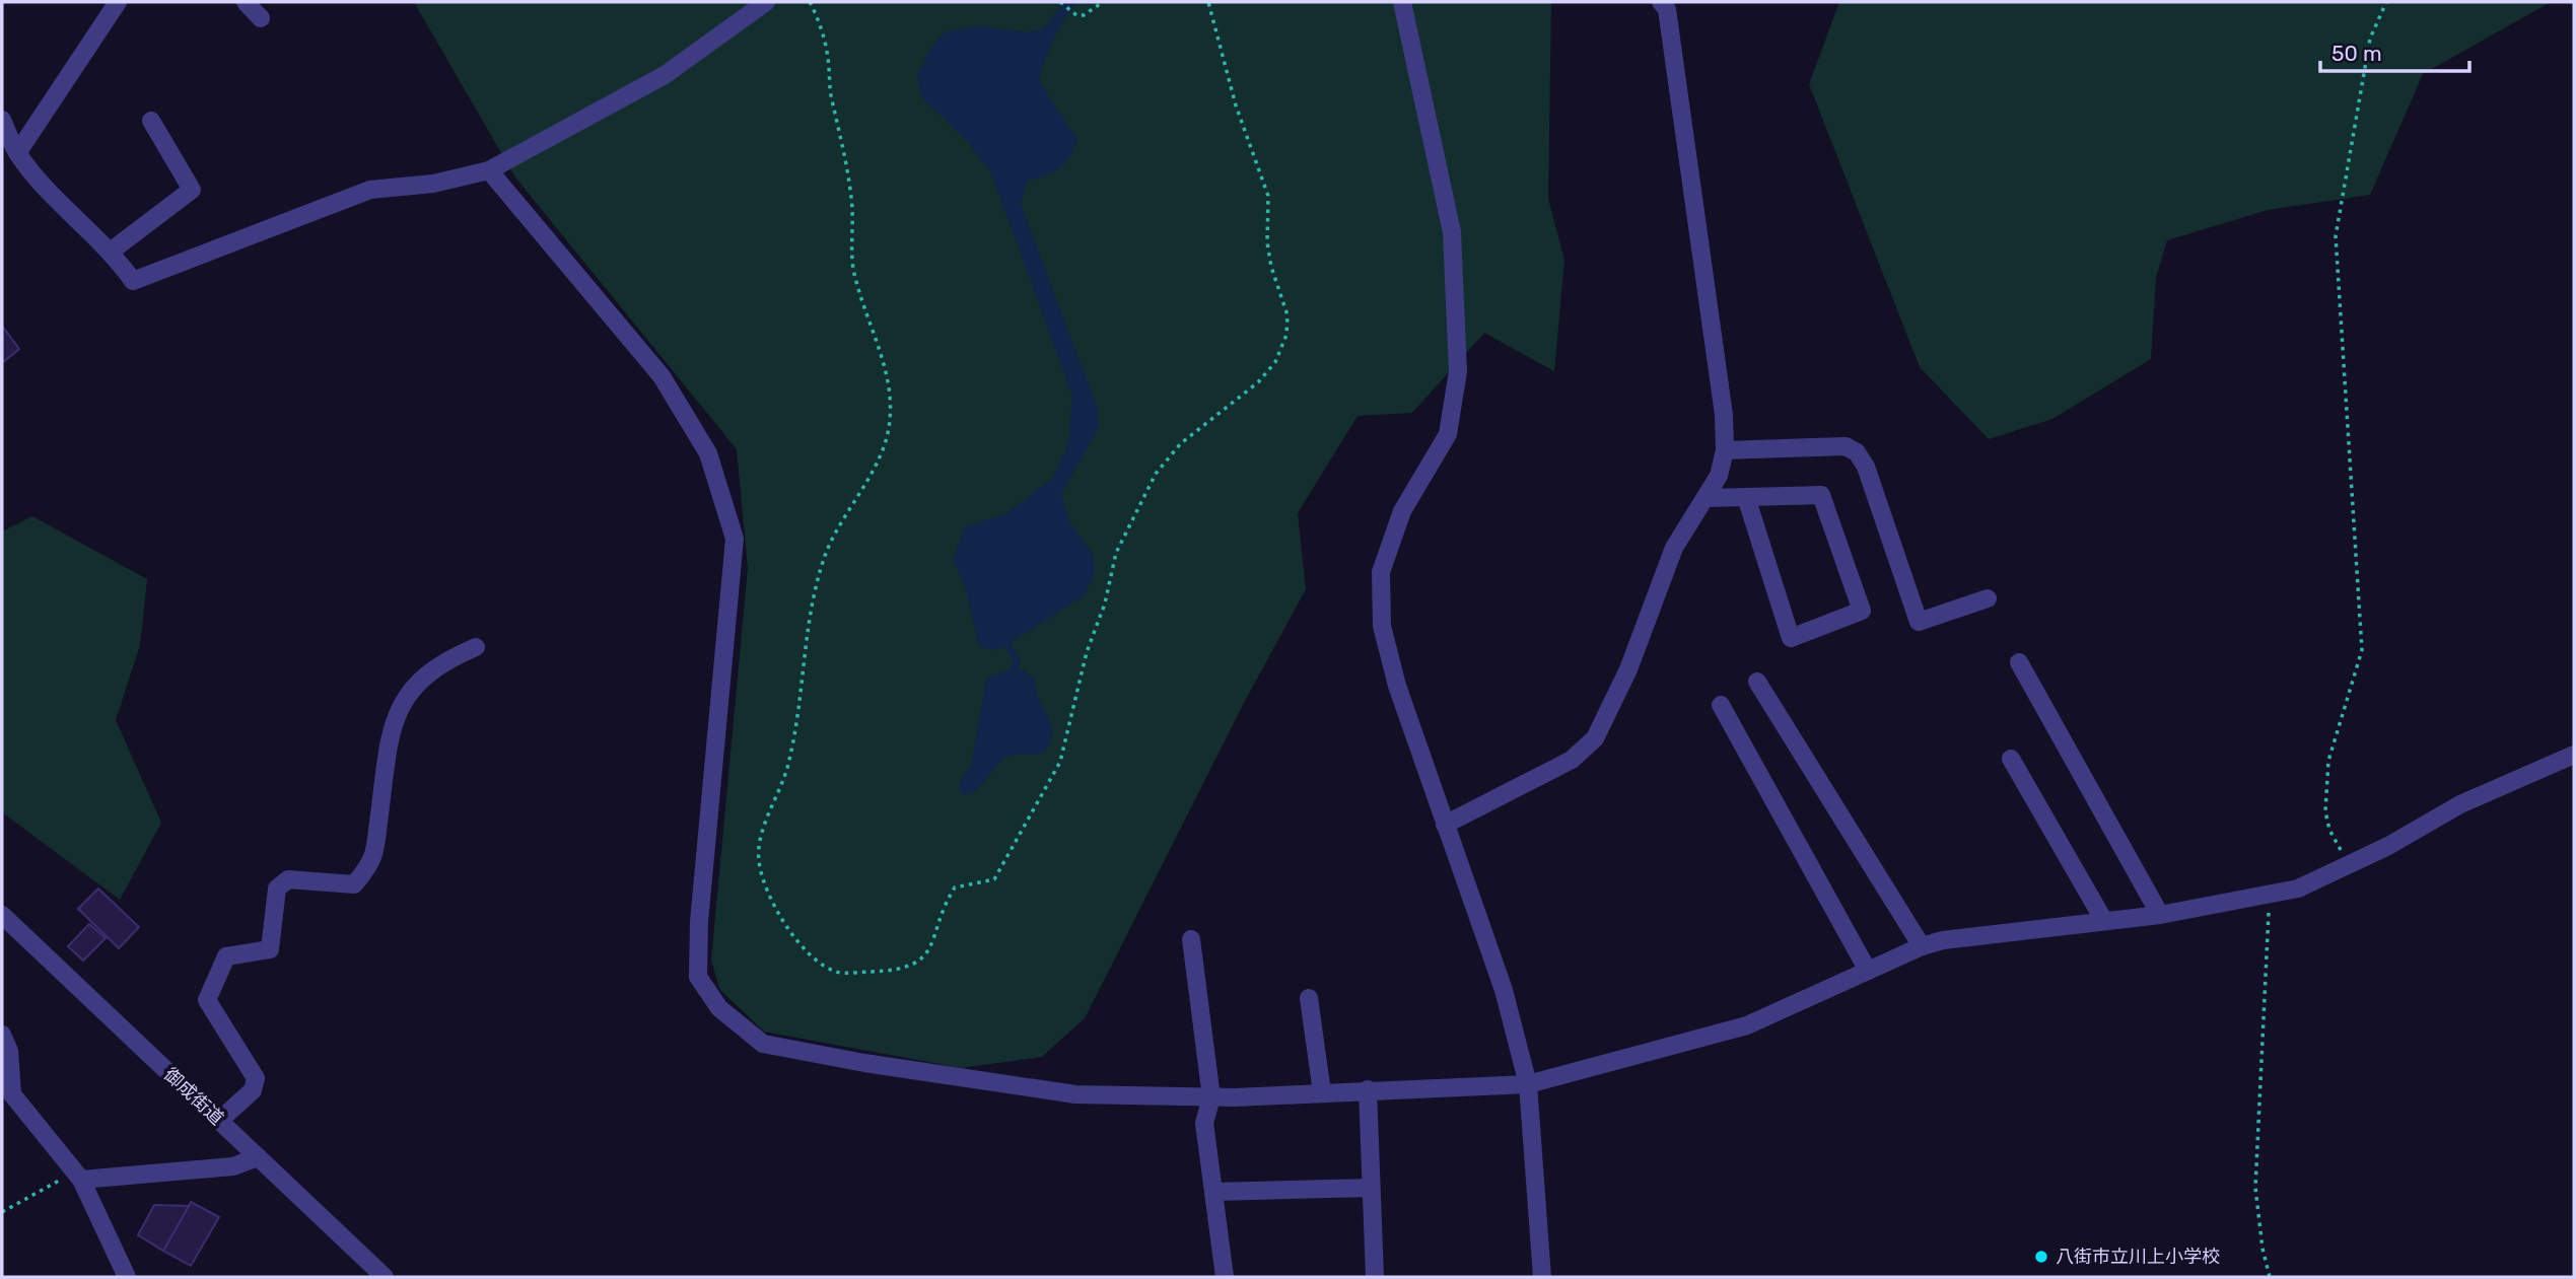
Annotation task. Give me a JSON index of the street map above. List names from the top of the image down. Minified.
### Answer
{"streets":{"street":["御成街道"]},"places":["八街市立川上小学校"],"scale_bar":"50 m"}
